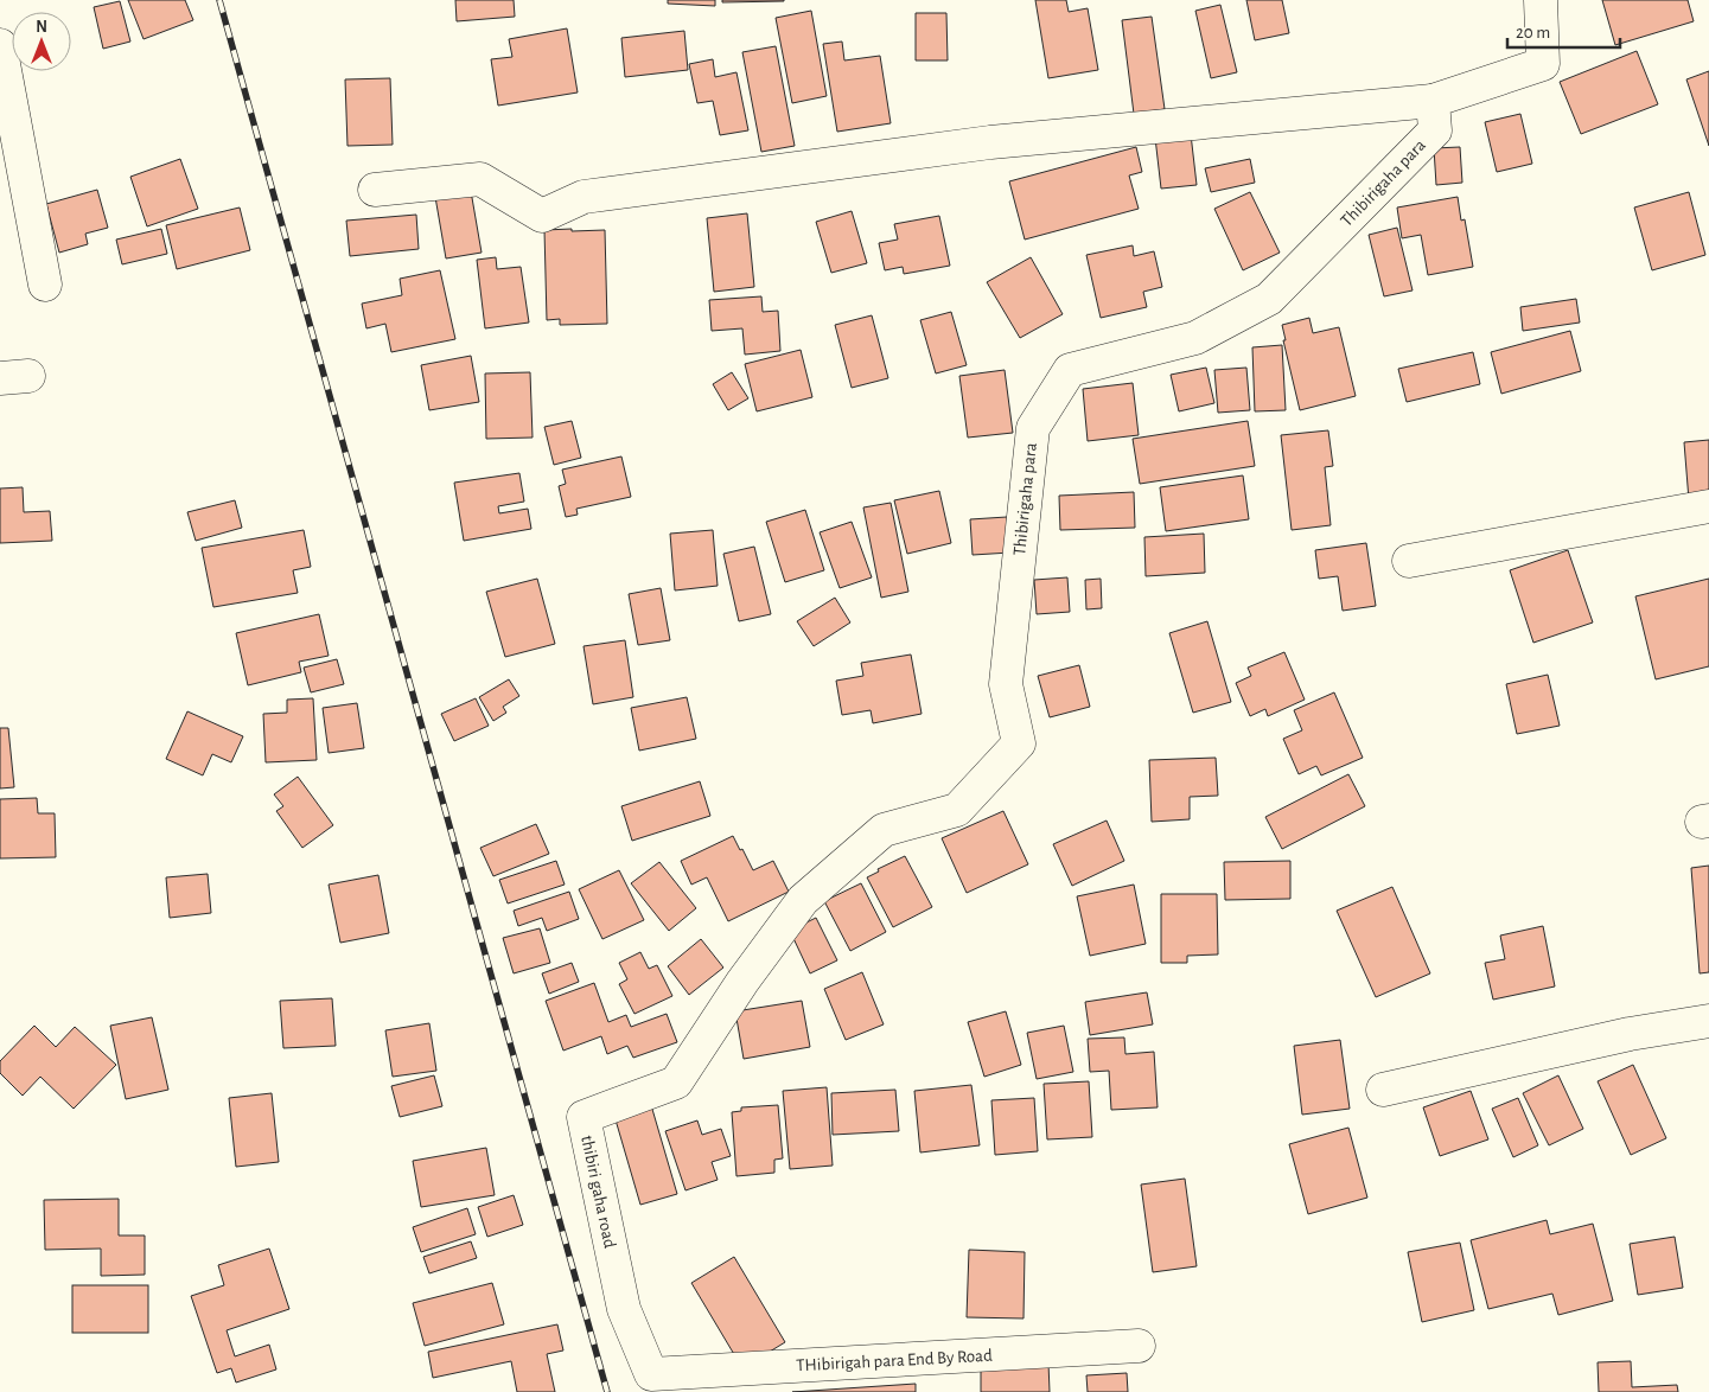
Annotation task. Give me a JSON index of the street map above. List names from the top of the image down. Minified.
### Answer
{"streets":{"street":["Thibirigaha para","thibiri gaha road","THibirigah para End By Road"]},"crossings":[["Thibirigaha para","thibiri gaha road"],["thibiri gaha road","THibirigah para End By Road"]],"scale_bar":"20 m","north":"top"}
